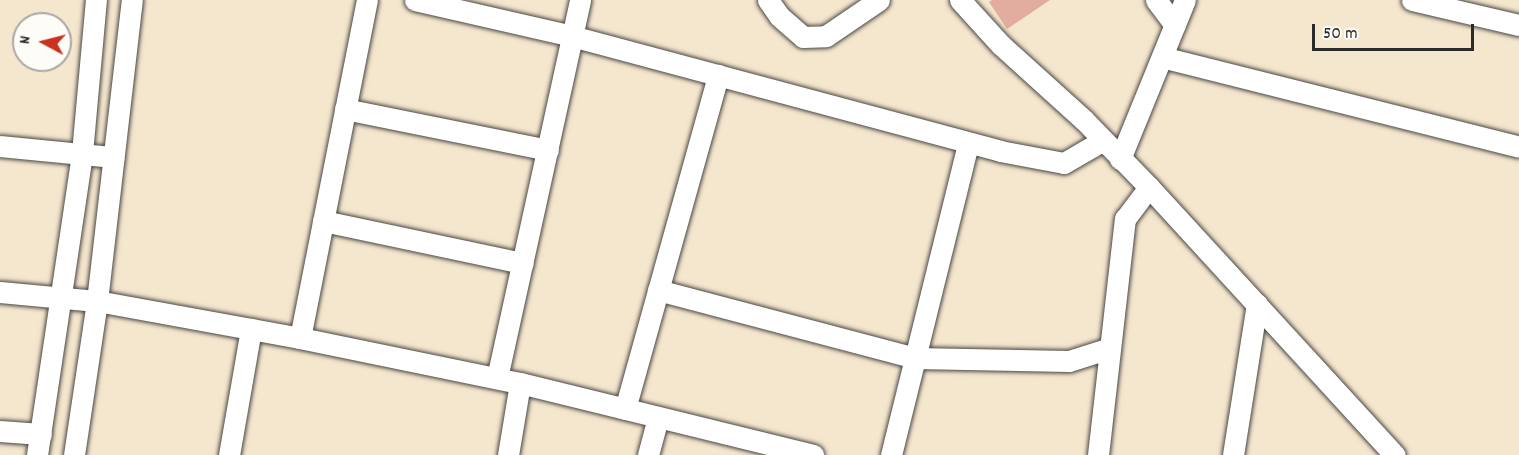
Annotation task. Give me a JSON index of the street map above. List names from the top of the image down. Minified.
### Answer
{"scale_bar":"50 m","north":"left"}
